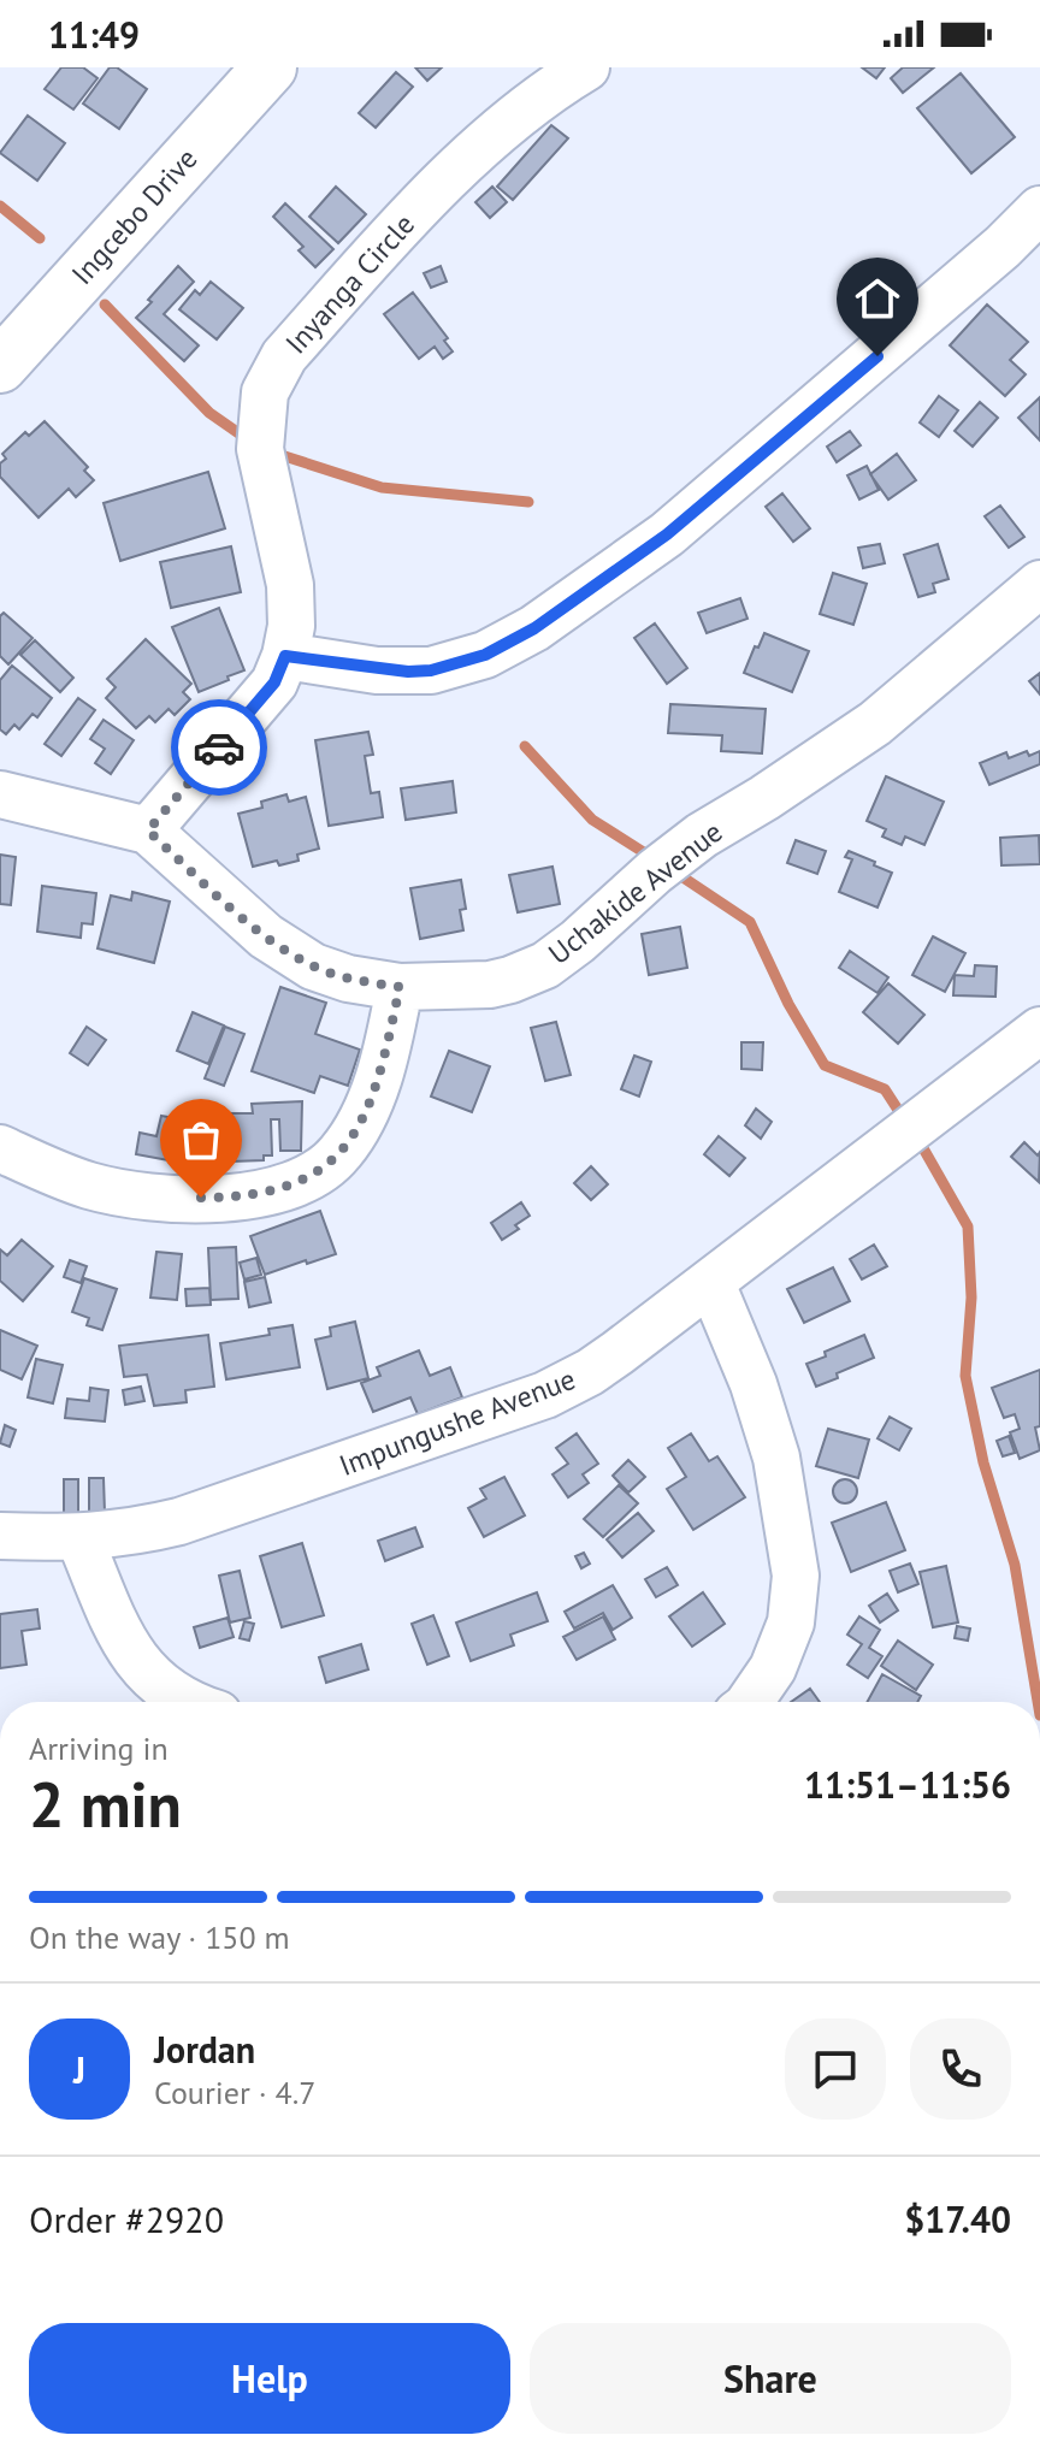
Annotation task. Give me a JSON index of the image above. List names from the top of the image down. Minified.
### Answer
{"streets":{"main road":["Ingcebo Drive"],"street":["Inyanga Circle","Uchakide Avenue","Impungushe Avenue"]},"crossings":[["Inyanga Circle","Uchakide Avenue"]],"page":{"status":"11:49","heading":["2 min","Arriving in","11:51–11:56"],"panel":["Jordan","Courier · 4.7","Order #2920","$17.40"],"bar":"On the way · 150 m","round":"J","buttons":["Help","Share"]}}
